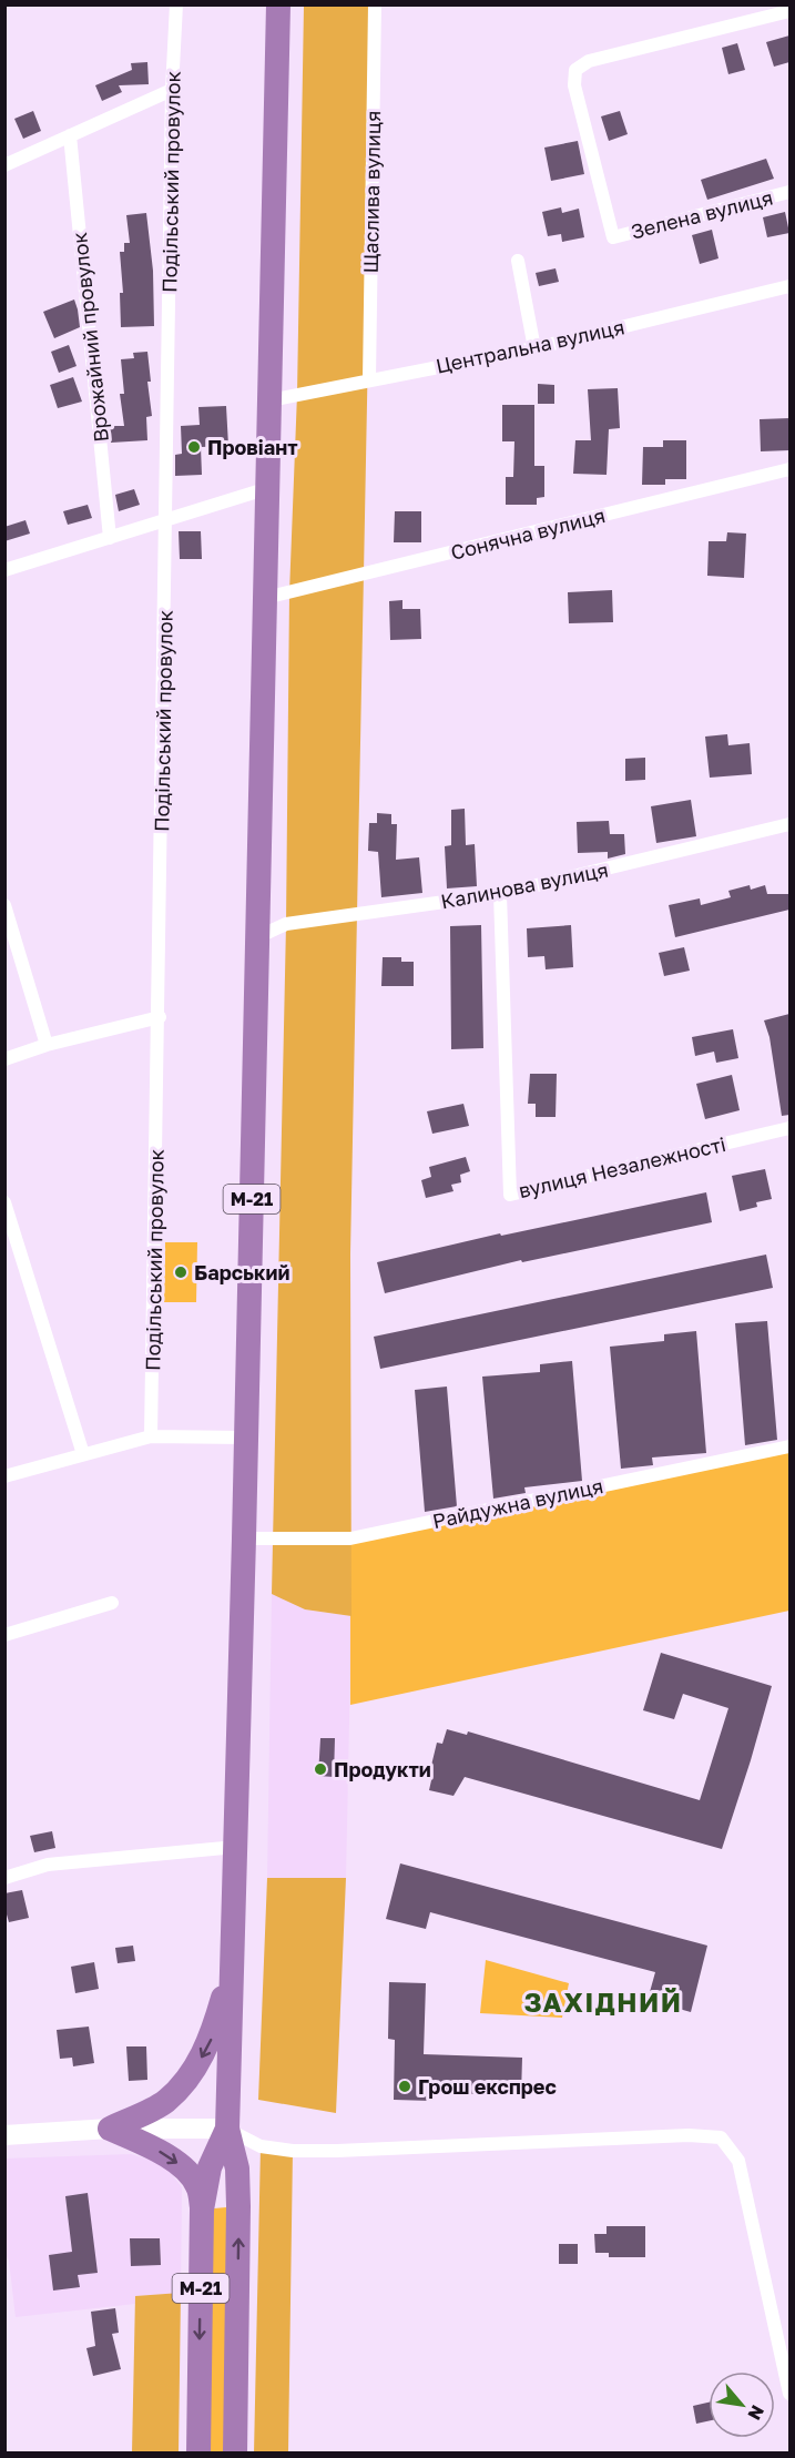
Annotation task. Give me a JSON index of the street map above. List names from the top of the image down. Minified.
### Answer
{"streets":{"highway":["М-21"],"street":["Подільський провулок","Щаслива вулиця","Зелена вулиця","Врожайний провулок","Центральна вулиця","Сонячна вулиця","Калинова вулиця","вулиця Незалежності","Райдужна вулиця"]},"crossings":[["Щаслива вулиця","Центральна вулиця"],["Центральна вулиця","М-21"],["Сонячна вулиця","М-21"],["Калинова вулиця","вулиця Незалежності"],["Калинова вулиця","М-21"],["М-21","Райдужна вулиця"]],"districts":["ЗАХІДНИЙ"],"places":["Провіант","Барський","Продукти","Грош експрес"],"north":"bottom right"}
